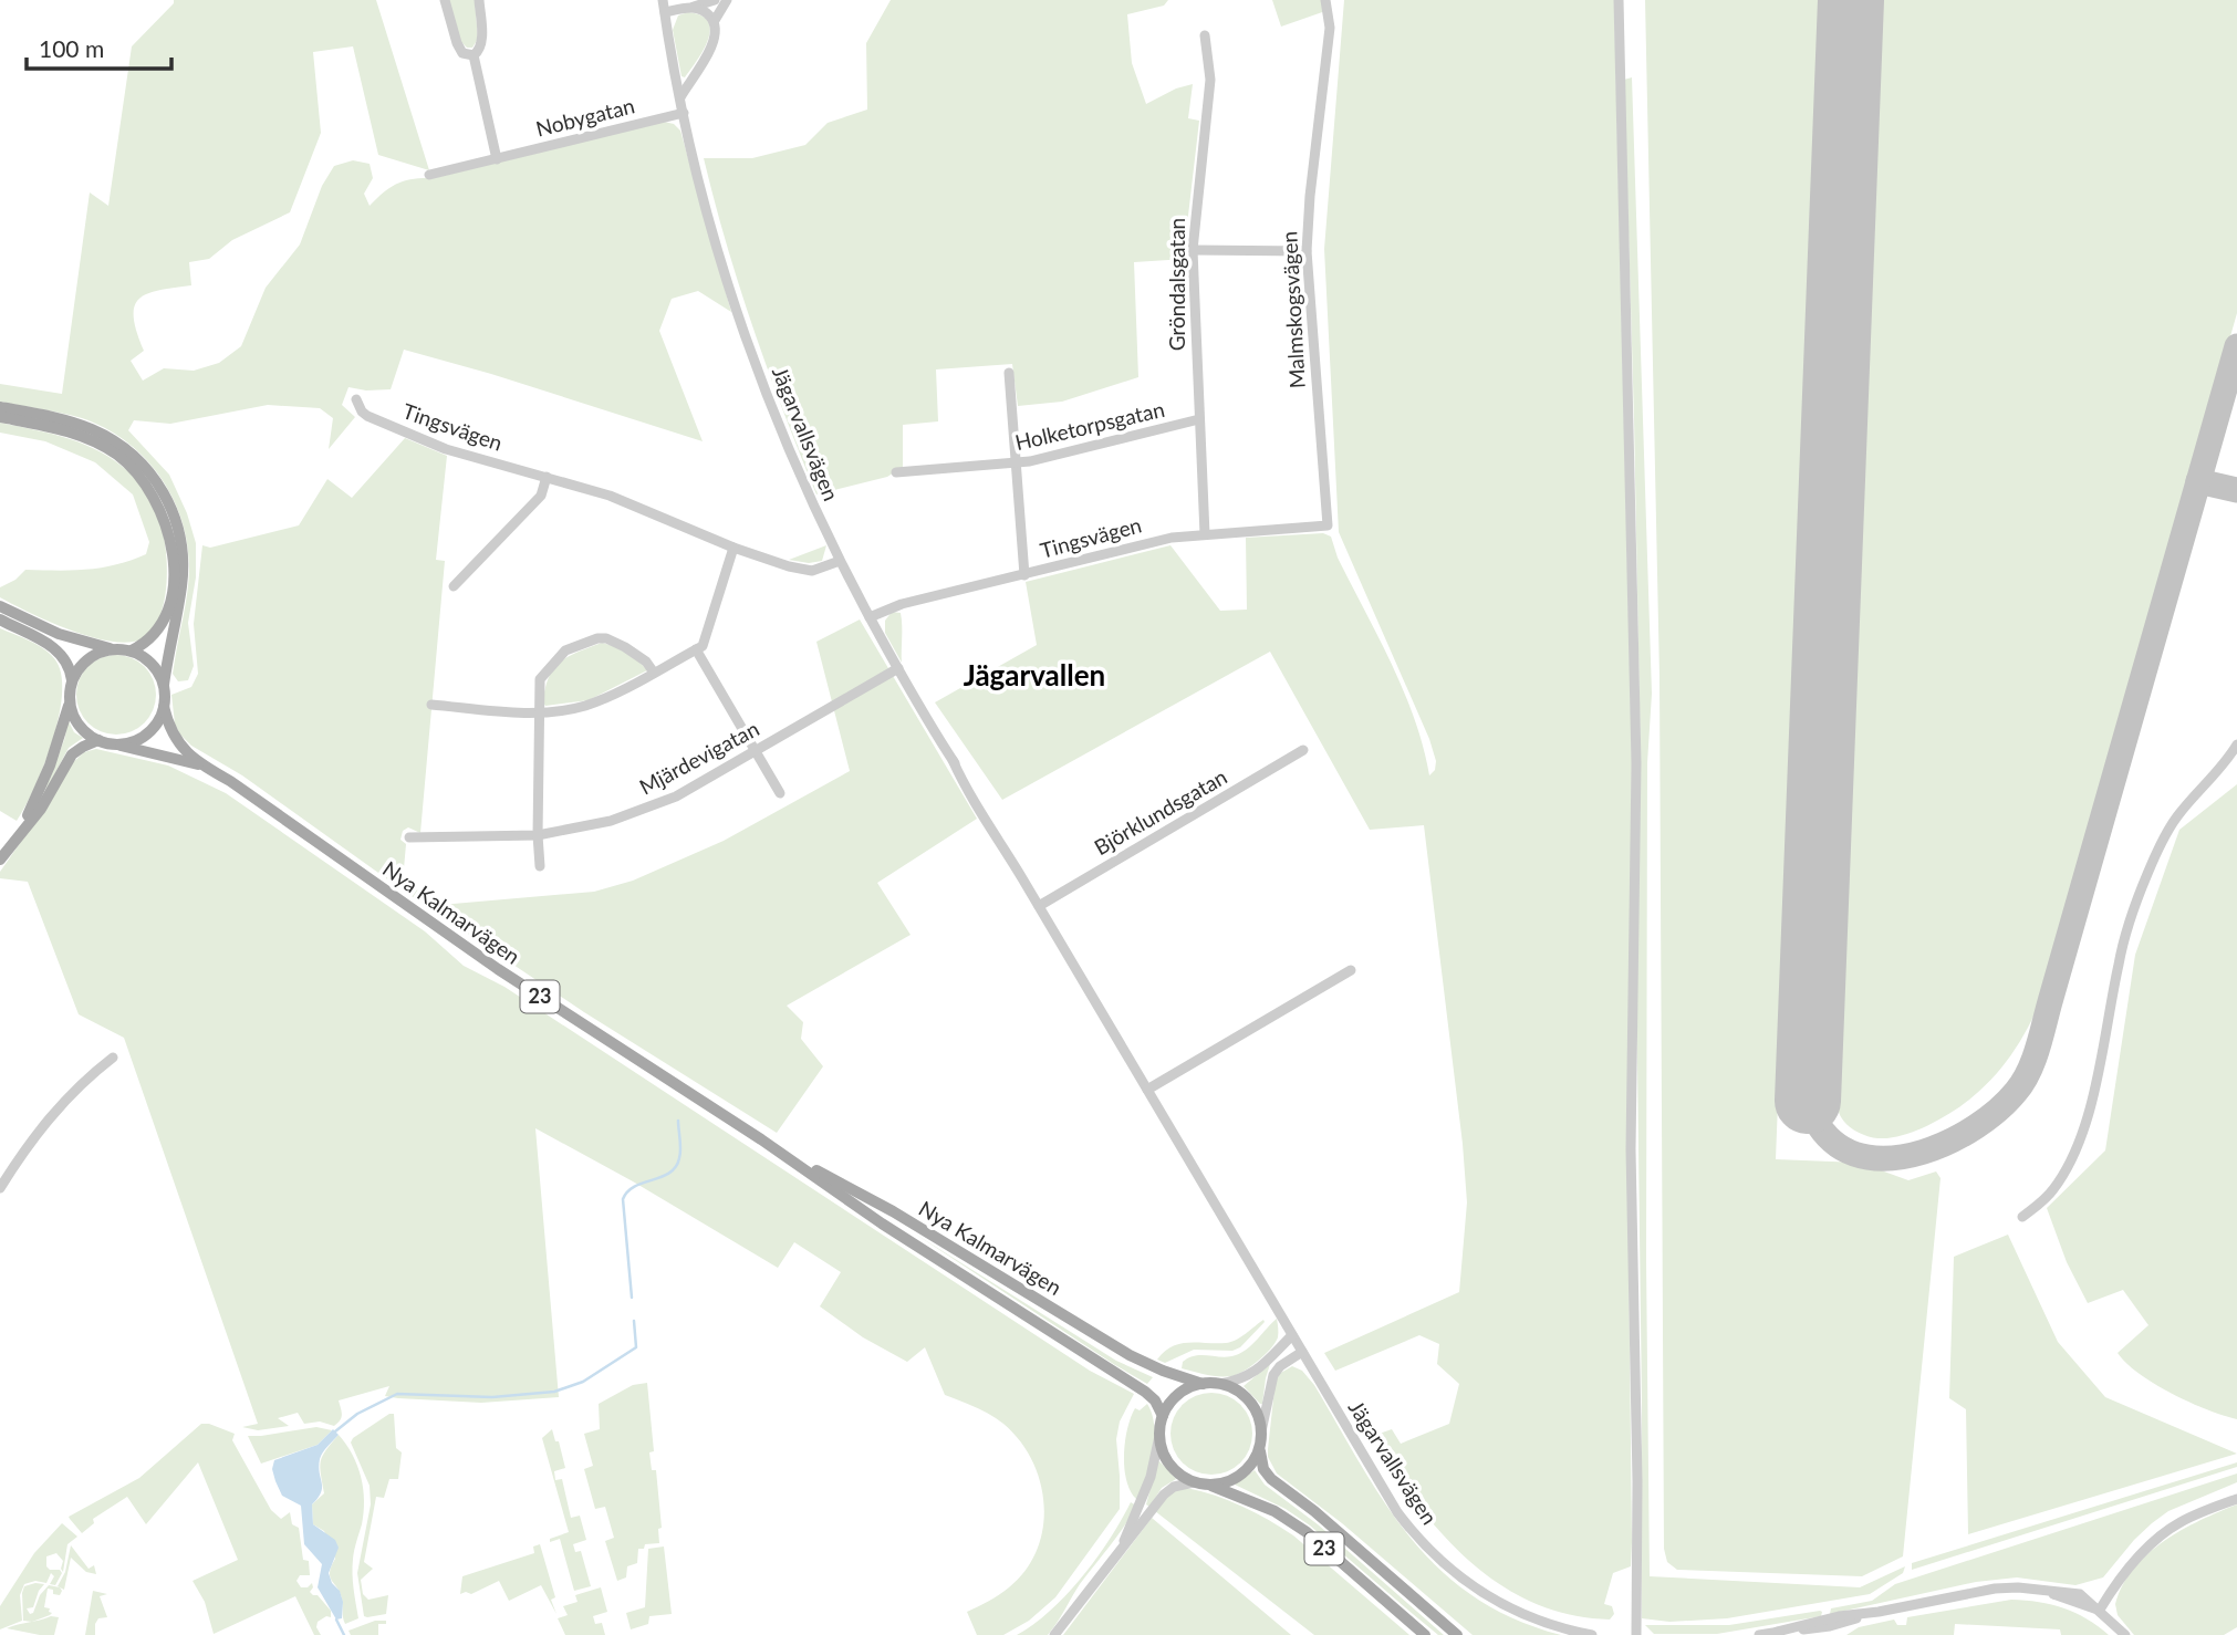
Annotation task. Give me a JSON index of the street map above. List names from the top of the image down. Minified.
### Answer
{"streets":{"main road":["Nya Kalmarvägen","23"],"street":["Nobygatan","Gröndalsgatan","Malmskogsvägen","Holketorpsgatan","Tingsvägen","Jägarvallsvägen","Mjärdevigatan","Björklundsgatan"]},"crossings":[["Nobygatan","Jägarvallsvägen"],["Gröndalsgatan","Holketorpsgatan"],["Gröndalsgatan","Tingsvägen"],["Malmskogsvägen","Tingsvägen"],["Tingsvägen","Jägarvallsvägen"],["Jägarvallsvägen","Mjärdevigatan"],["Jägarvallsvägen","Björklundsgatan"],["Nya Kalmarvägen","23"]],"districts":["Jägarvallen"],"scale_bar":"100 m"}
